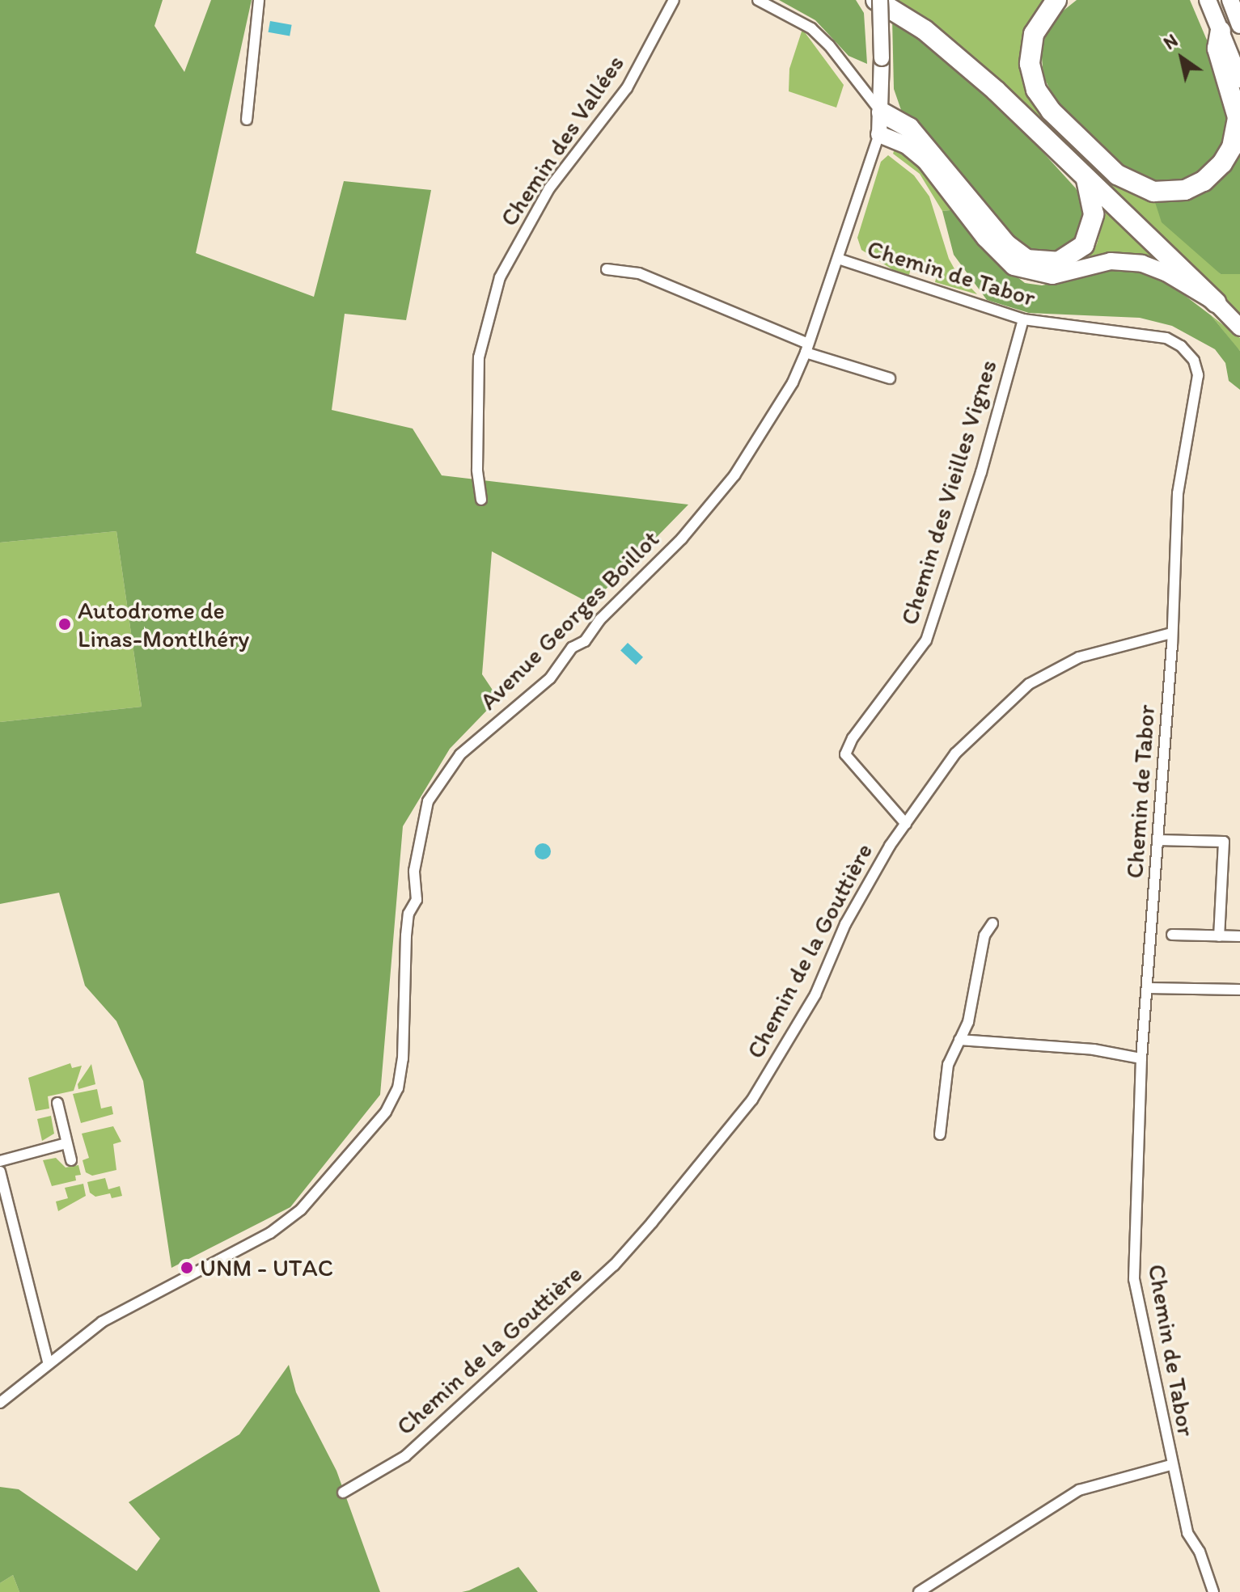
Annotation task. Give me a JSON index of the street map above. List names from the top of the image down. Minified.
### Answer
{"streets":{"street":["Chemin des Vallées","Chemin de Tabor","Chemin des Vieilles Vignes","Avenue Georges Boillot","Chemin de la Gouttière"]},"crossings":[["Chemin de Tabor","Chemin des Vieilles Vignes"],["Chemin de Tabor","Avenue Georges Boillot"],["Chemin de Tabor","Chemin de la Gouttière"],["Chemin des Vieilles Vignes","Chemin de la Gouttière"]],"places":["Autodrome de Linas-Montlhéry","UNM - UTAC"],"north":"top left"}
